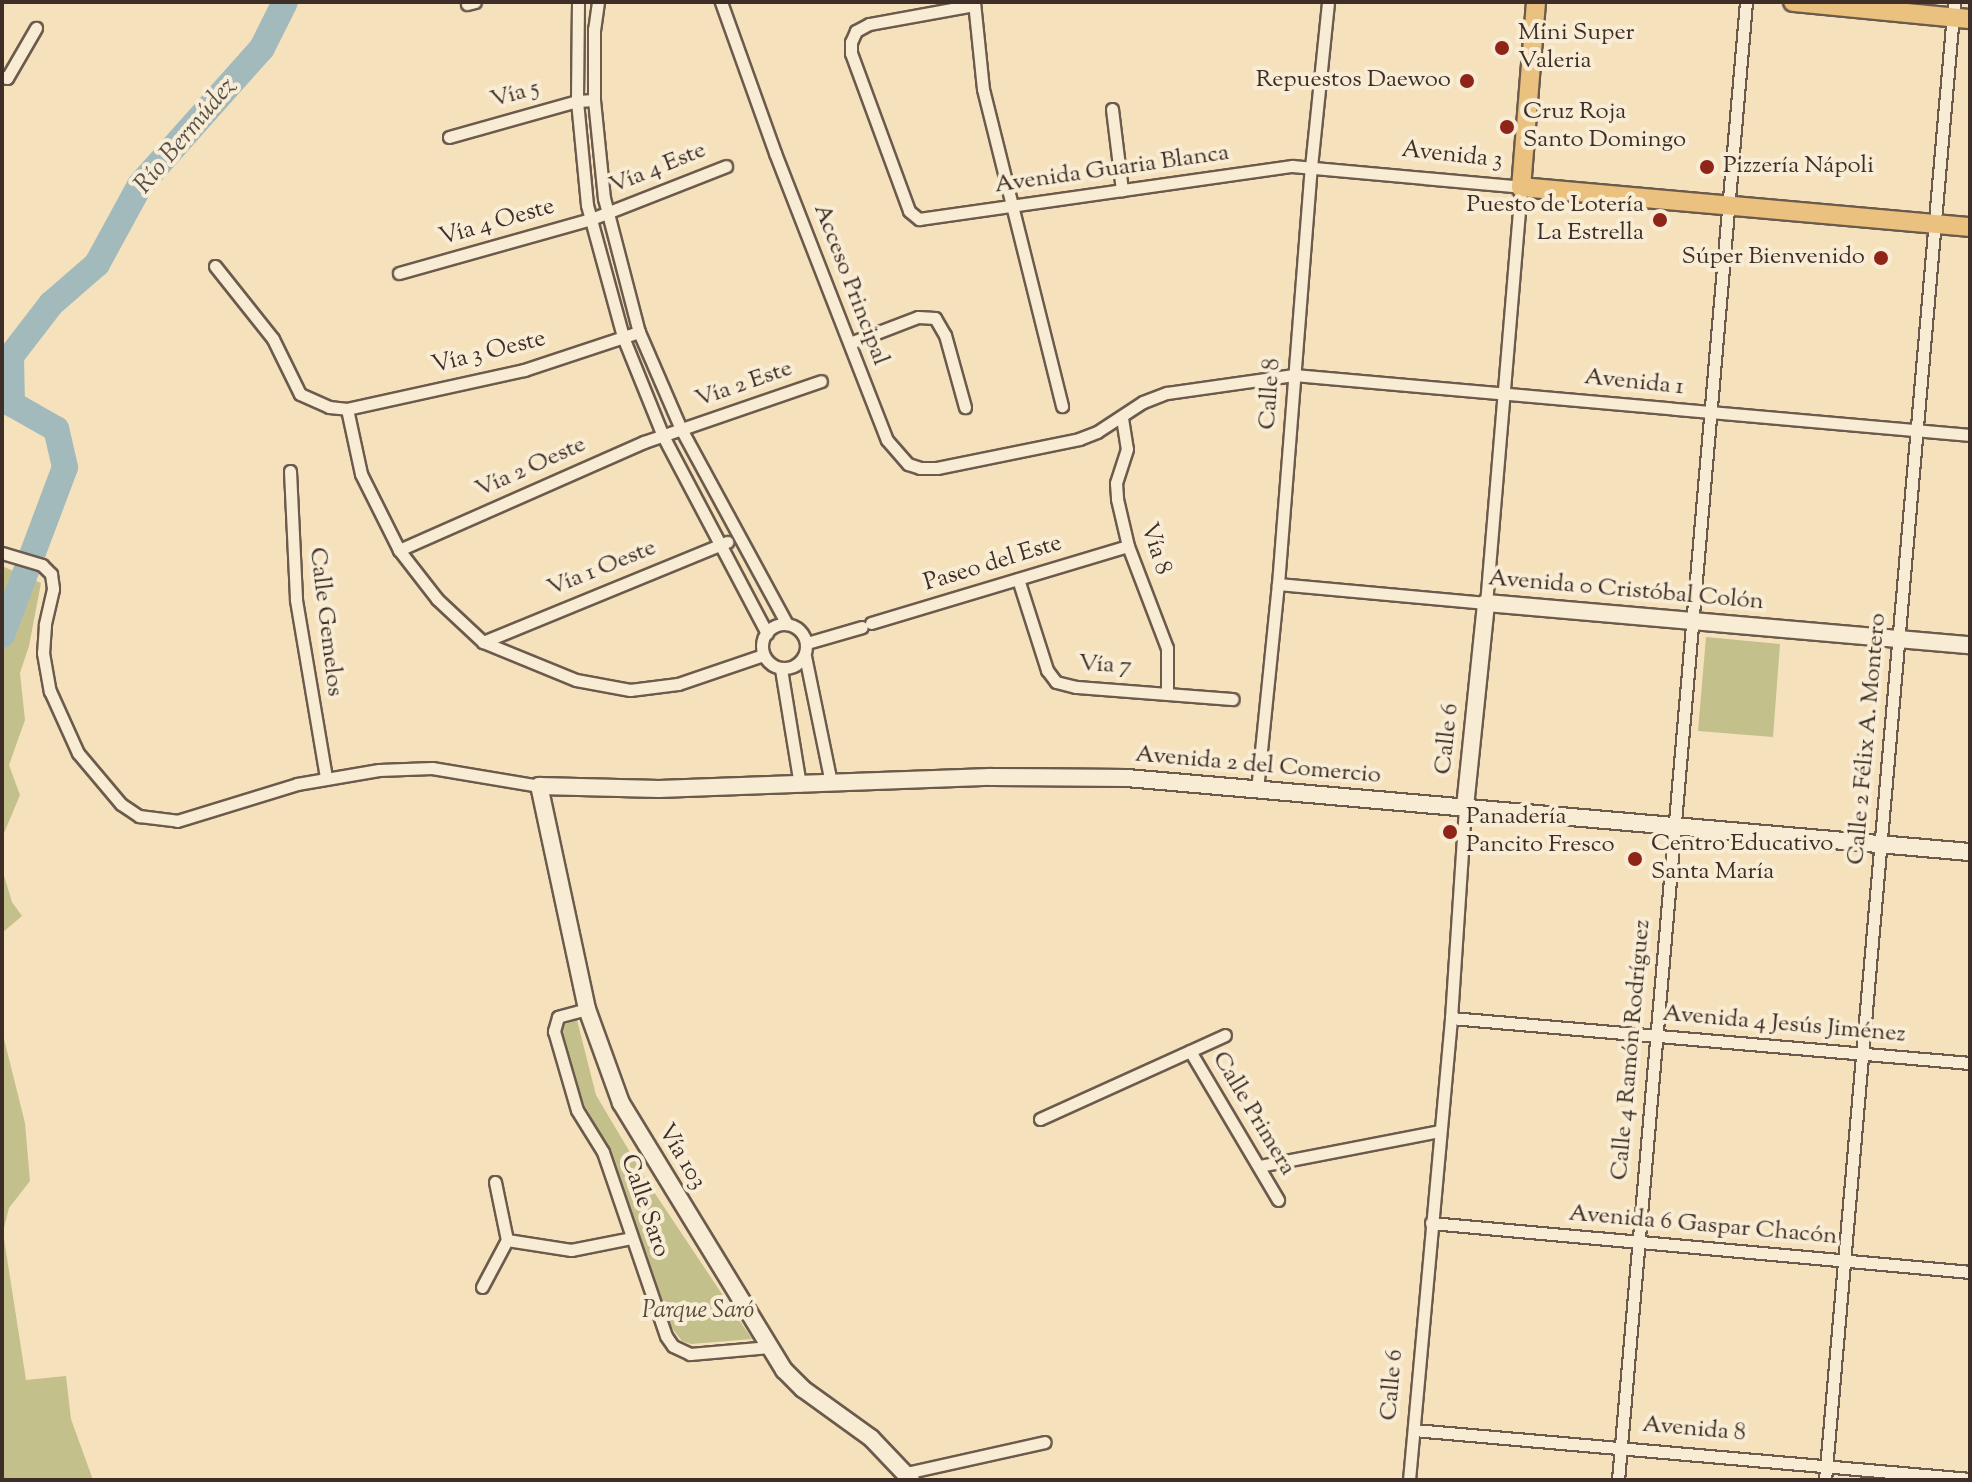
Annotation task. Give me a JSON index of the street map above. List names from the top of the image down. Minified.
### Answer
{"streets":{"main road":["Avenida 3","Avenida 0 Cristóbal Colón","Calle 6","Avenida 2 del Comercio","Vía 103"],"street":["Vía 5","Vía 4 Este","Avenida Guaria Blanca","Vía 4 Oeste","Acceso Principal","Vía 3 Oeste","Avenida 1","Vía 2 Este","Calle 8","Vía 2 Oeste","Vía 8","Paseo del Este","Vía 1 Oeste","Calle Gemelos","Vía 7","Calle 2 Félix A. Montero","Avenida 4 Jesús Jiménez","Calle 4 Ramón Rodríguez","Calle Primera","Calle Saro","Avenida 6 Gaspar Chacón","Avenida 8"]},"crossings":[["Avenida 3","Avenida Guaria Blanca"],["Avenida 3","Calle 8"],["Avenida 3","Calle 6"],["Avenida 3","Calle 2 Félix A. Montero"],["Avenida 3","Calle 4 Ramón Rodríguez"],["Vía 4 Este","Vía 4 Oeste"],["Avenida Guaria Blanca","Calle 8"],["Acceso Principal","Avenida 1"],["Acceso Principal","Vía 8"],["Avenida 1","Calle 8"],["Avenida 1","Vía 8"],["Avenida 1","Calle 6"],["Avenida 1","Calle 2 Félix A. Montero"],["Avenida 1","Calle 4 Ramón Rodríguez"],["Vía 2 Este","Vía 2 Oeste"],["Calle 8","Avenida 0 Cristóbal Colón"],["Calle 8","Avenida 2 del Comercio"],["Vía 8","Paseo del Este"],["Vía 8","Vía 7"],["Paseo del Este","Vía 7"],["Avenida 0 Cristóbal Colón","Calle 6"],["Avenida 0 Cristóbal Colón","Calle 2 Félix A. Montero"],["Avenida 0 Cristóbal Colón","Calle 4 Ramón Rodríguez"],["Calle 6","Avenida 2 del Comercio"],["Calle 6","Avenida 4 Jesús Jiménez"],["Calle 6","Avenida 6 Gaspar Chacón"],["Calle 6","Avenida 8"],["Calle 2 Félix A. Montero","Avenida 2 del Comercio"],["Calle 2 Félix A. Montero","Avenida 4 Jesús Jiménez"],["Calle 2 Félix A. Montero","Avenida 6 Gaspar Chacón"],["Calle 2 Félix A. Montero","Avenida 8"],["Avenida 2 del Comercio","Calle 4 Ramón Rodríguez"],["Avenida 2 del Comercio","Vía 103"],["Avenida 4 Jesús Jiménez","Calle 4 Ramón Rodríguez"],["Calle 4 Ramón Rodríguez","Avenida 6 Gaspar Chacón"],["Calle 4 Ramón Rodríguez","Avenida 8"],["Vía 103","Calle Saro"]],"water":["Río Bermúdez"],"parks":["Parque Saró"],"places":["Mini Super Valeria","Repuestos Daewoo","Cruz Roja Santo Domingo","Pizzería Nápoli","Puesto de Lotería La Estrella","Súper Bienvenido","Panadería Pancito Fresco","Centro Educativo Santa María"]}
